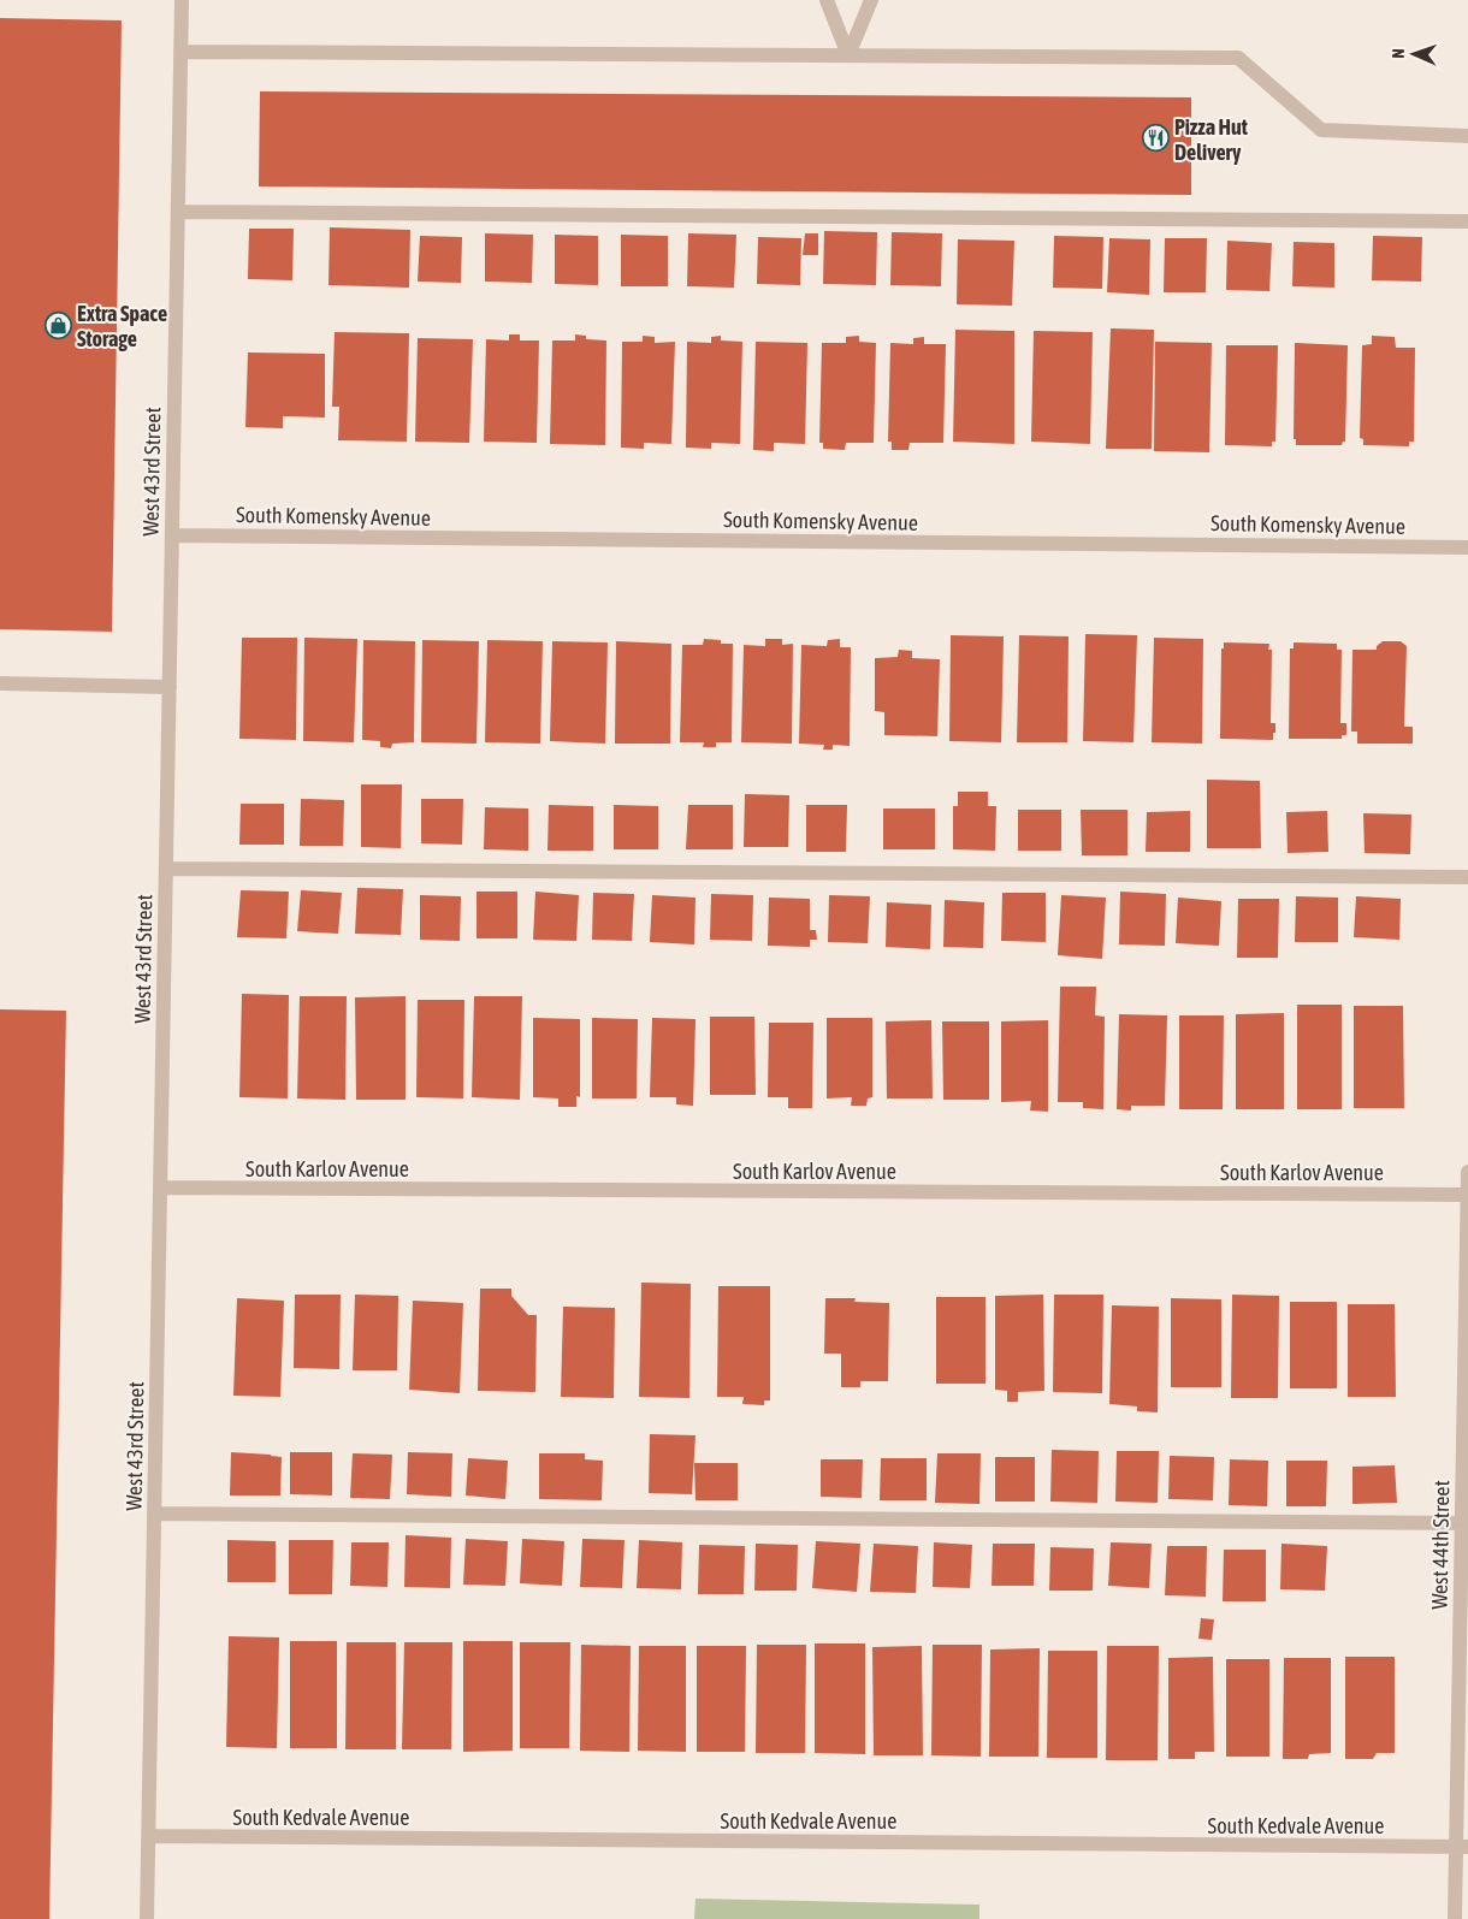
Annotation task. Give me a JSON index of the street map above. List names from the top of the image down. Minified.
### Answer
{"streets":{"street":["West 43rd Street","South Komensky Avenue","South Karlov Avenue","West 44th Street","South Kedvale Avenue"]},"crossings":[["West 43rd Street","South Komensky Avenue"],["West 43rd Street","South Karlov Avenue"],["West 43rd Street","South Kedvale Avenue"],["South Karlov Avenue","West 44th Street"],["West 44th Street","South Kedvale Avenue"]],"places":{"restaurant":["Pizza Hut Delivery"],"shop":["Extra Space Storage"]},"north":"left"}
